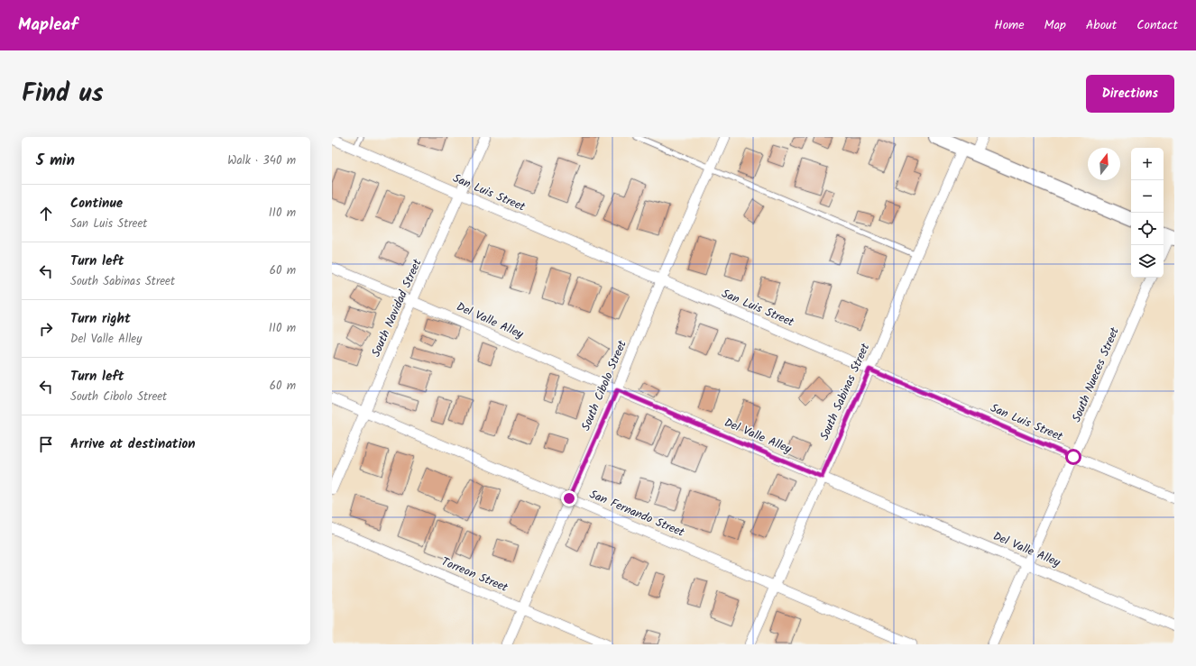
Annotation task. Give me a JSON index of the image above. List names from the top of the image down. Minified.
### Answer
{"streets":{"street":["San Luis Street","South Navidad Street","Del Valle Alley","South Nueces Street","South Cibolo Street","South Sabinas Street","San Fernando Street","Torreon Street"]},"crossings":[["San Luis Street","South Navidad Street"],["San Luis Street","South Nueces Street"],["San Luis Street","South Cibolo Street"],["San Luis Street","South Sabinas Street"],["South Navidad Street","Del Valle Alley"],["South Navidad Street","San Fernando Street"],["Del Valle Alley","South Nueces Street"],["Del Valle Alley","South Cibolo Street"],["Del Valle Alley","South Sabinas Street"],["South Cibolo Street","San Fernando Street"],["South Cibolo Street","Torreon Street"],["South Sabinas Street","San Fernando Street"]],"north":"top","page":{"header":"Mapleaf","nav":["Home","Map","About","Contact"],"title":"Find us","buttons":"Directions","heading":["5 min","Walk · 340 m"],"map_buttons":["+","−"],"list":[["Continue","San Luis Street","110 m"],["Turn left","South Sabinas Street","60 m"],["Turn right","Del Valle Alley","110 m"],["Turn left","South Cibolo Street","60 m"],"Arrive at destination"]}}
